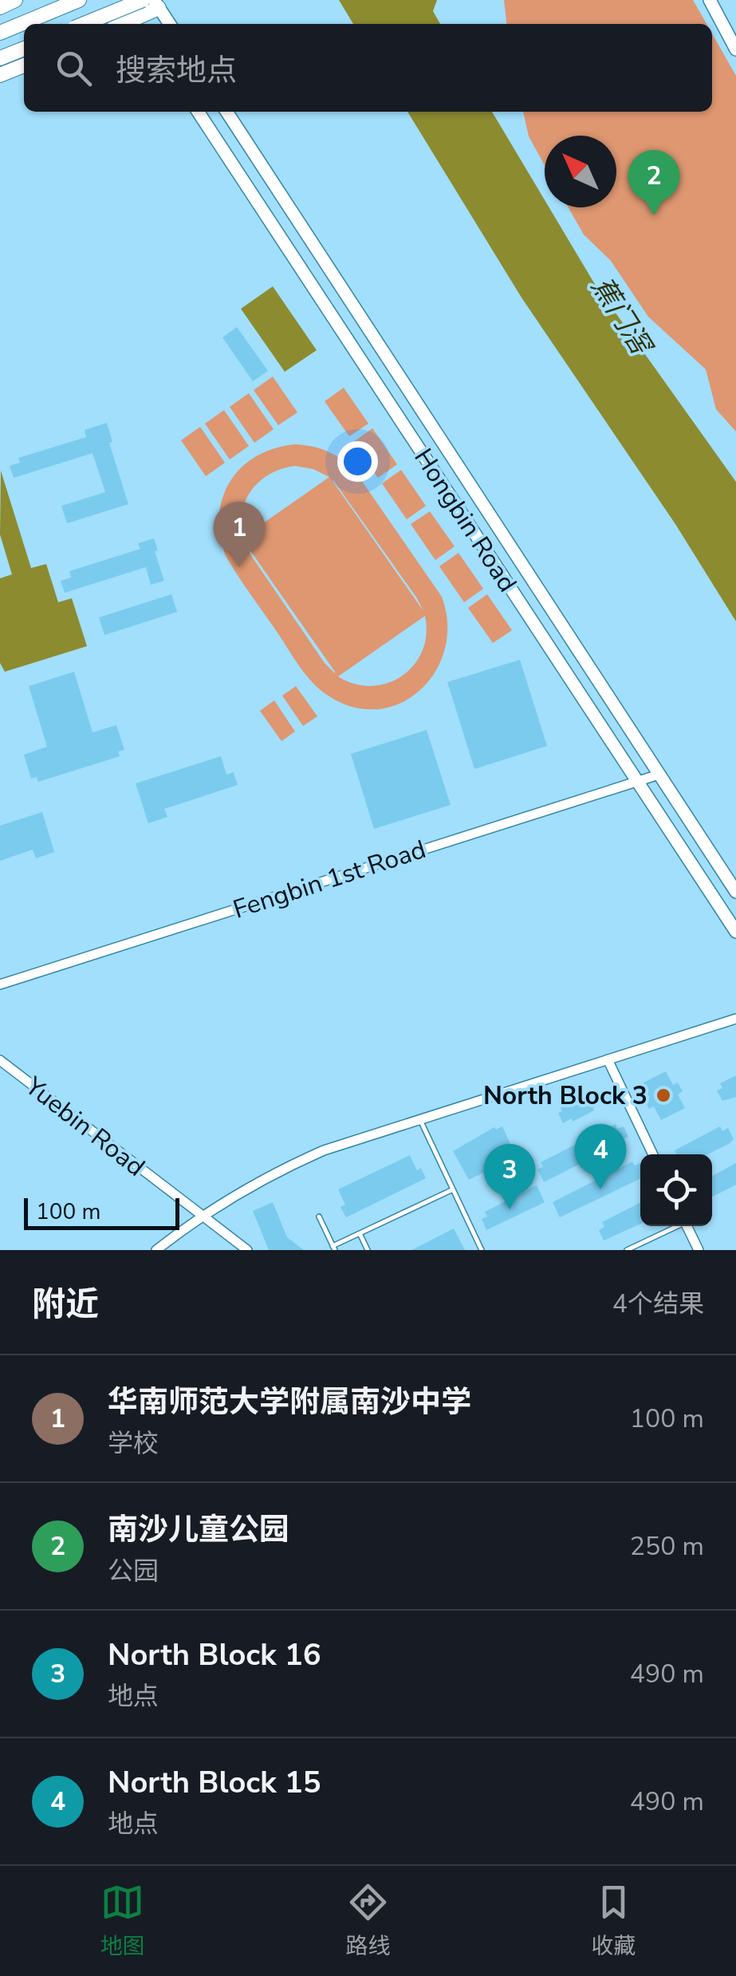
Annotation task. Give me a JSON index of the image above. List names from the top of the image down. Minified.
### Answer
{"streets":{"street":["Hongbin Road","Fengbin 1st Road","Yuebin Road"]},"crossings":[["Hongbin Road","Fengbin 1st Road"]],"water":["蕉门滘"],"places":["North Block 3"],"scale_bar":"100 m","north":"top left","page":{"search":"搜索地点","pins":["2","1","4","3"],"scale":"100 m","heading":["附近","4个结果"],"list":[{"mark":"1","name":"华南师范大学附属南沙中学","note":"学校","value":"100 m"},{"mark":"2","name":"南沙儿童公园","note":"公园","value":"250 m"},{"mark":"3","name":"North Block 16","note":"地点","value":"490 m"},{"mark":"4","name":"North Block 15","note":"地点","value":"490 m"}],"nav":["地图","路线","收藏"]}}
